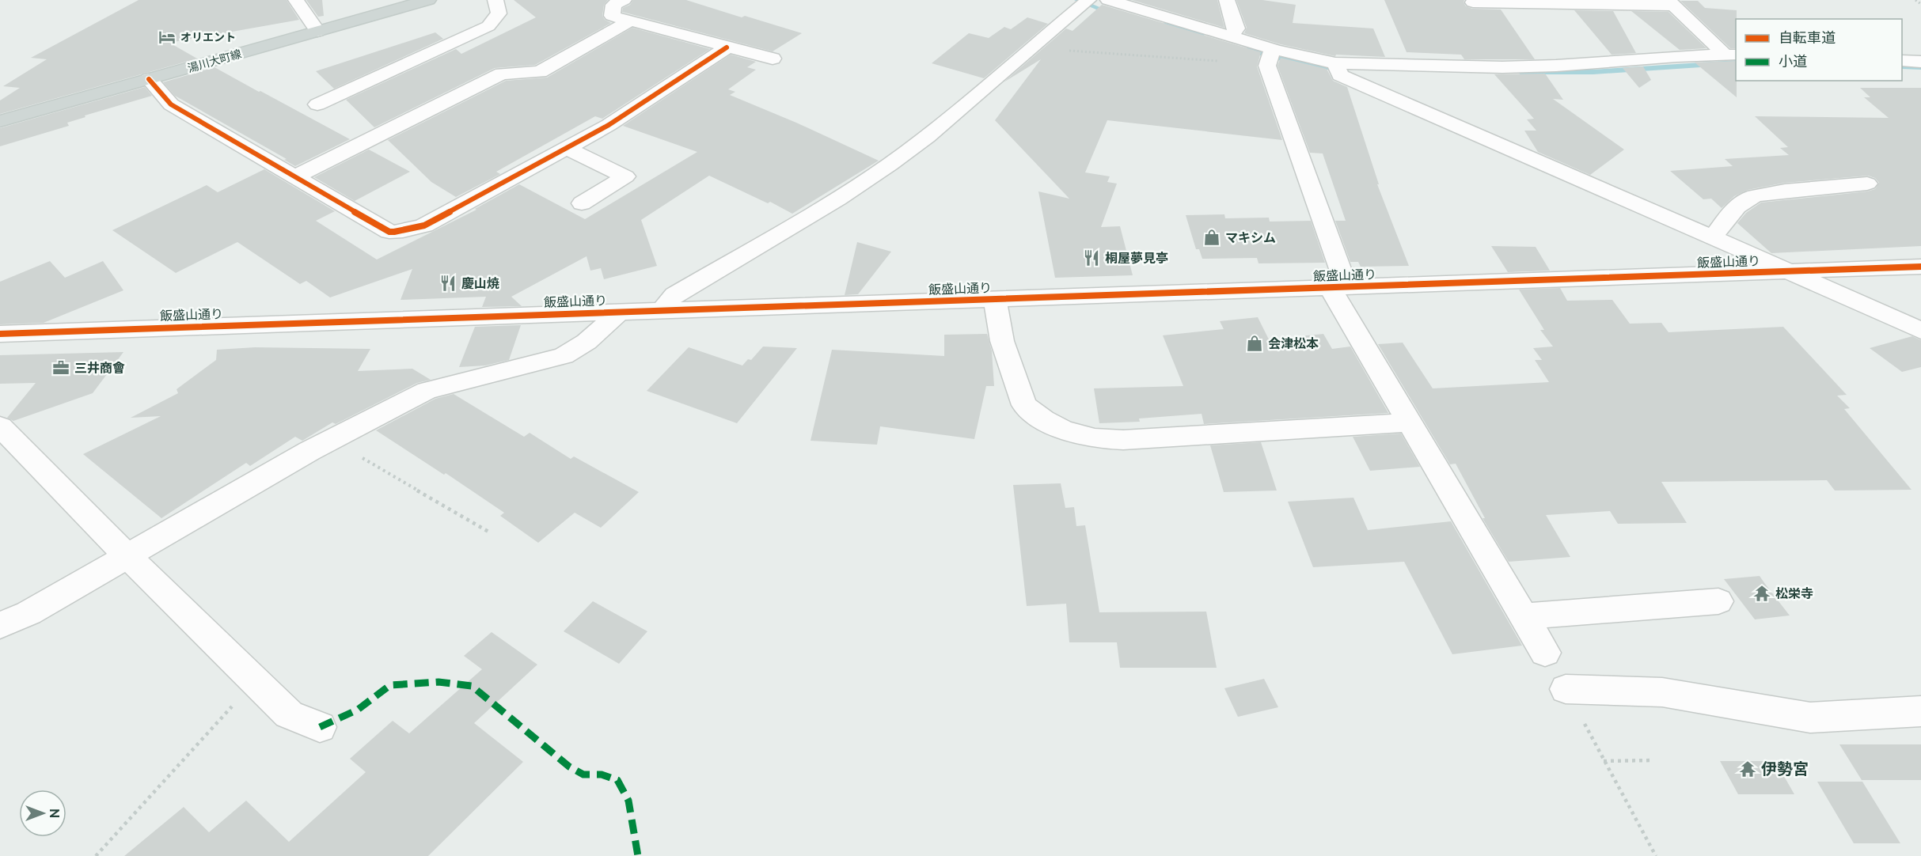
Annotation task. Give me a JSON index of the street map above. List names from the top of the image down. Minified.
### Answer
{"streets":{"main road":["湯川大町線"],"street":["飯盛山通り"]},"places":{"hotel":["オリエント"],"shop":["マキシム","会津松本"],"restaurant":["桐屋夢見亭","慶山焼"],"office":["三井商會"],"temple":["松栄寺","伊勢宮"]},"legend":["自転車道","小道"],"north":"right"}
